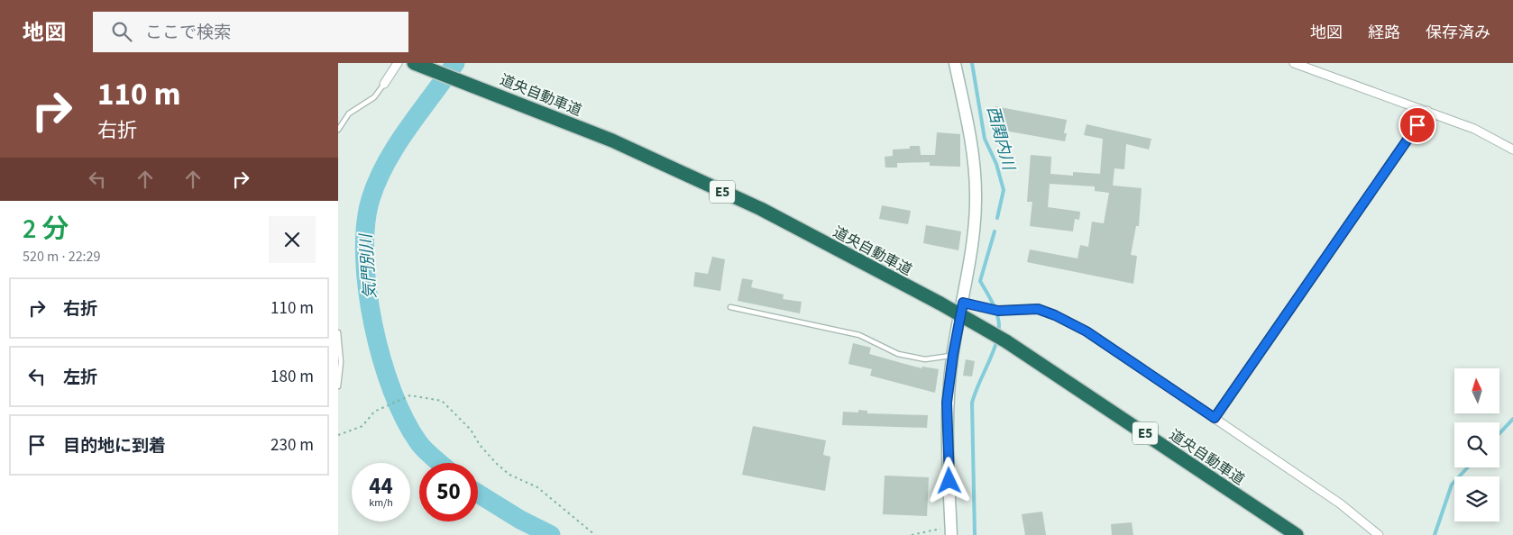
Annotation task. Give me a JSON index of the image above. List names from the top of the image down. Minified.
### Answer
{"streets":{"highway":["道央自動車道","E5"]},"water":["西関内川","気門別川"],"north":"top","page":{"header":"地図","search":"ここで検索","nav":["地図","経路","保存済み"],"turn":["110 m","右折"],"heading":["2 分","520 m · 22:29"],"list":[{"name":"右折","value":"110 m"},{"name":"左折","value":"180 m"},{"name":"目的地に到着","value":"230 m"}],"speed":"44 km/h","limit":"50"}}
